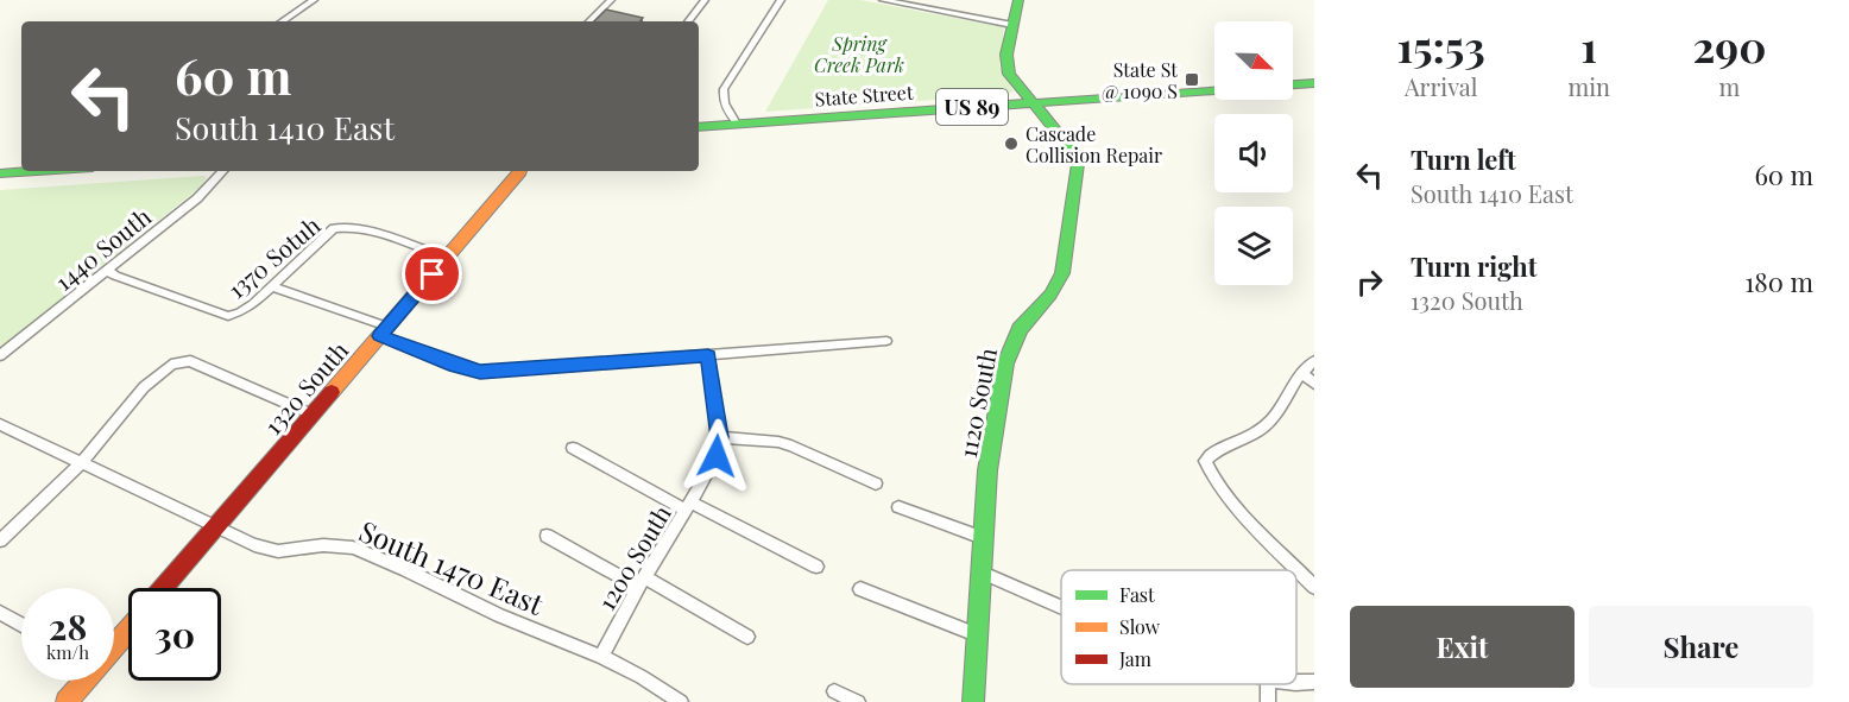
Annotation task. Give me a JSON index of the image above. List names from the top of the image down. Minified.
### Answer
{"streets":{"street":["State Street","US 89","1440 South","1370 Sotuh","1320 South","1120 South","1200 South","South 1470 East"]},"crossings":[["State Street","1120 South"],["1440 South","1370 Sotuh"],["1370 Sotuh","1320 South"],["1320 South","South 1470 East"],["1200 South","South 1470 East"]],"parks":["Spring Creek Park"],"places":{"transit":["State St @ 1090 S"],"other":["Cascade Collision Repair"]},"legend":["Fast","Slow","Jam"],"north":"bottom right","page":{"eta":["15:53","Arrival","1","min","290","m"],"turn":["60 m","South 1410 East"],"list":[{"name":"Turn left","note":"South 1410 East","value":"60 m"},{"name":"Turn right","note":"1320 South","value":"180 m"}],"speed":"28 km/h","limit":"30","buttons":["Exit","Share"]}}
